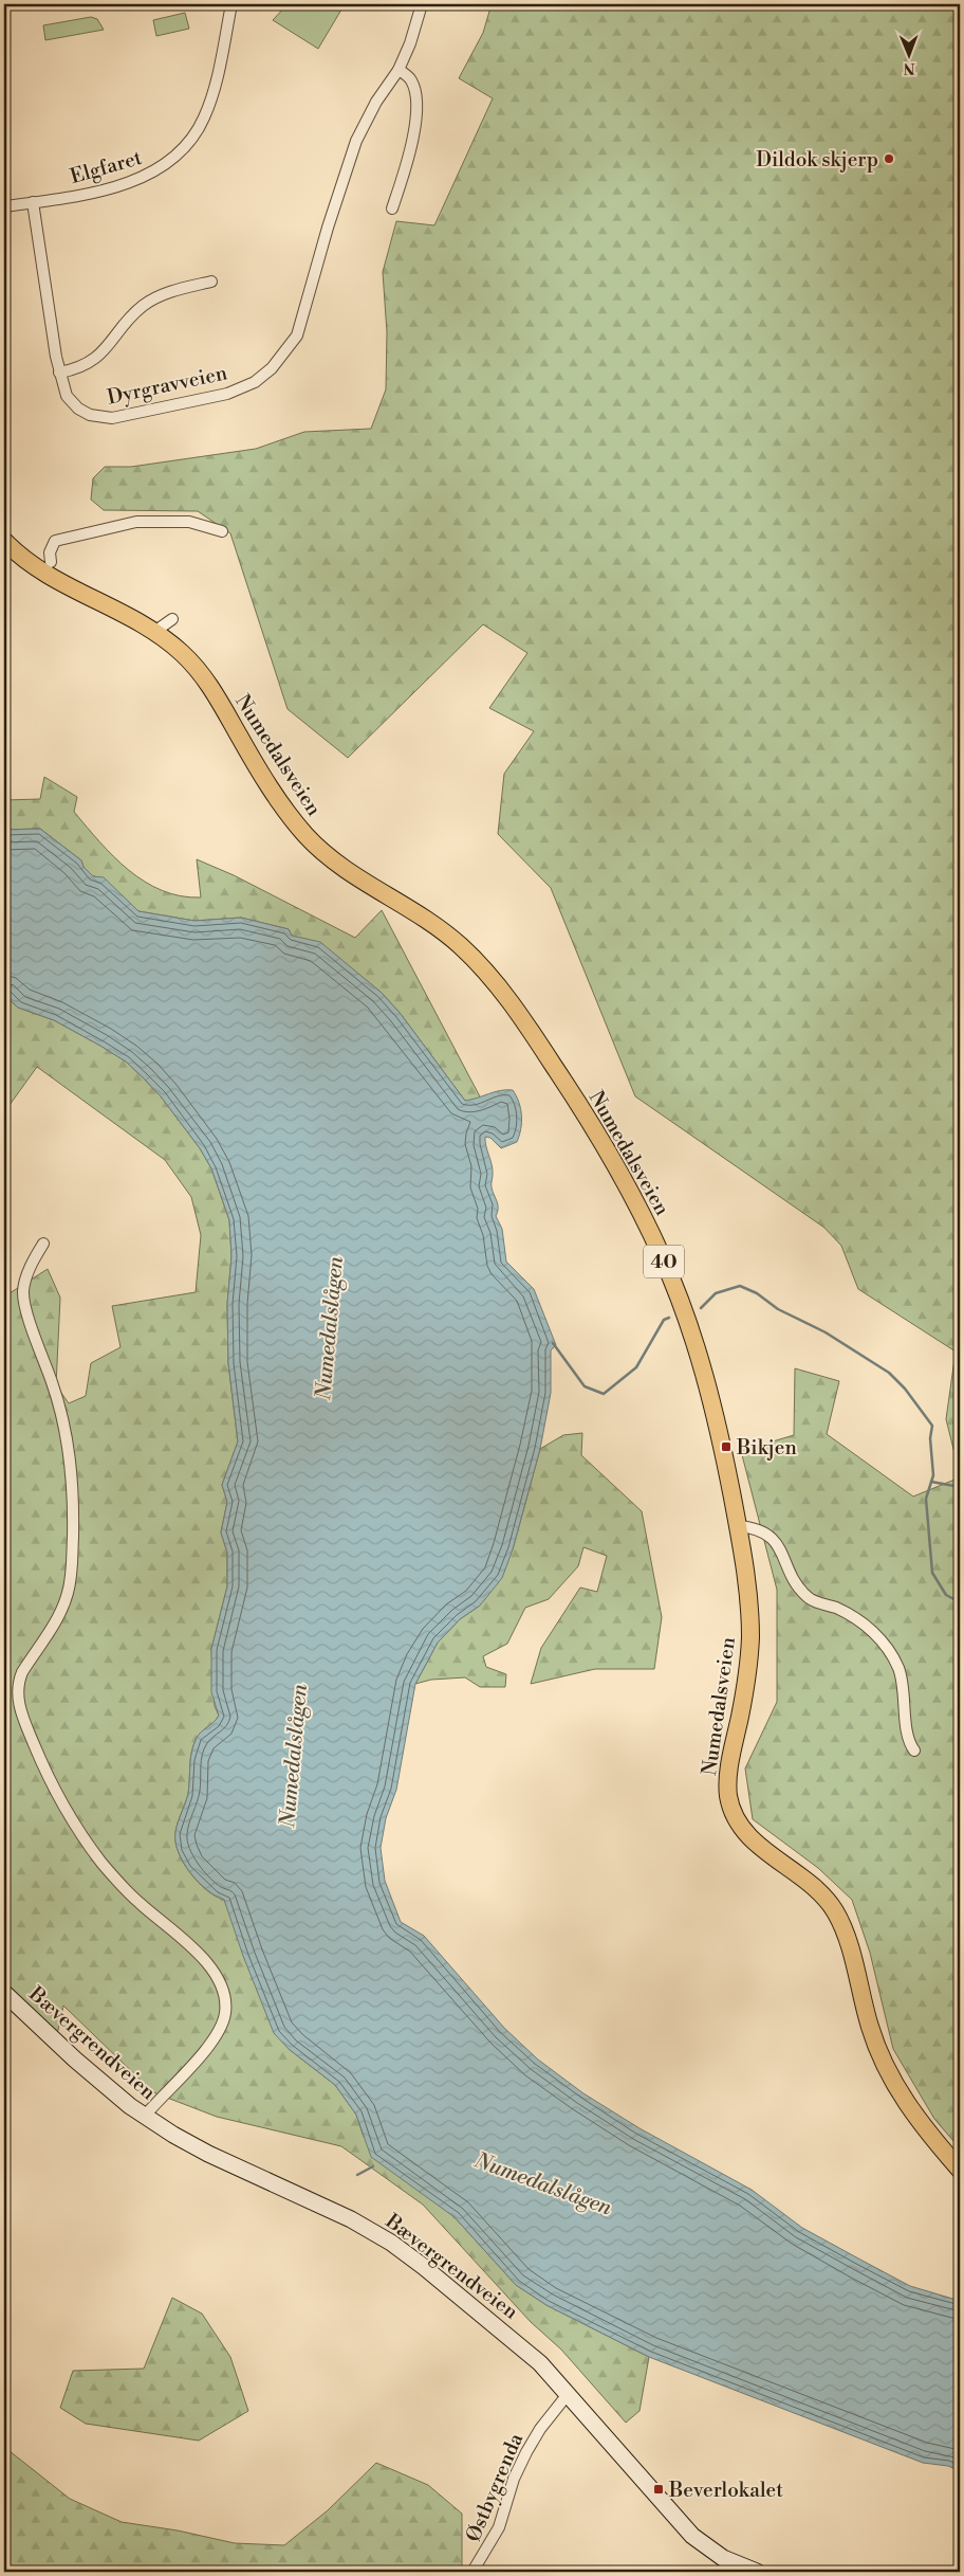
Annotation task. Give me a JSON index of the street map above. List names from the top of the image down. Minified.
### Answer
{"streets":{"main road":["Numedalsveien","40","Bævergrendveien"],"street":["Elgfaret","Dyrgravveien","Østbygrenda"]},"crossings":[["Elgfaret","Dyrgravveien"],["Bævergrendveien","Østbygrenda"]],"water":["Numedalslågen"],"places":{"other":["Dildok skjerp"],"transit":["Bikjen","Beverlokalet"]},"north":"bottom"}
